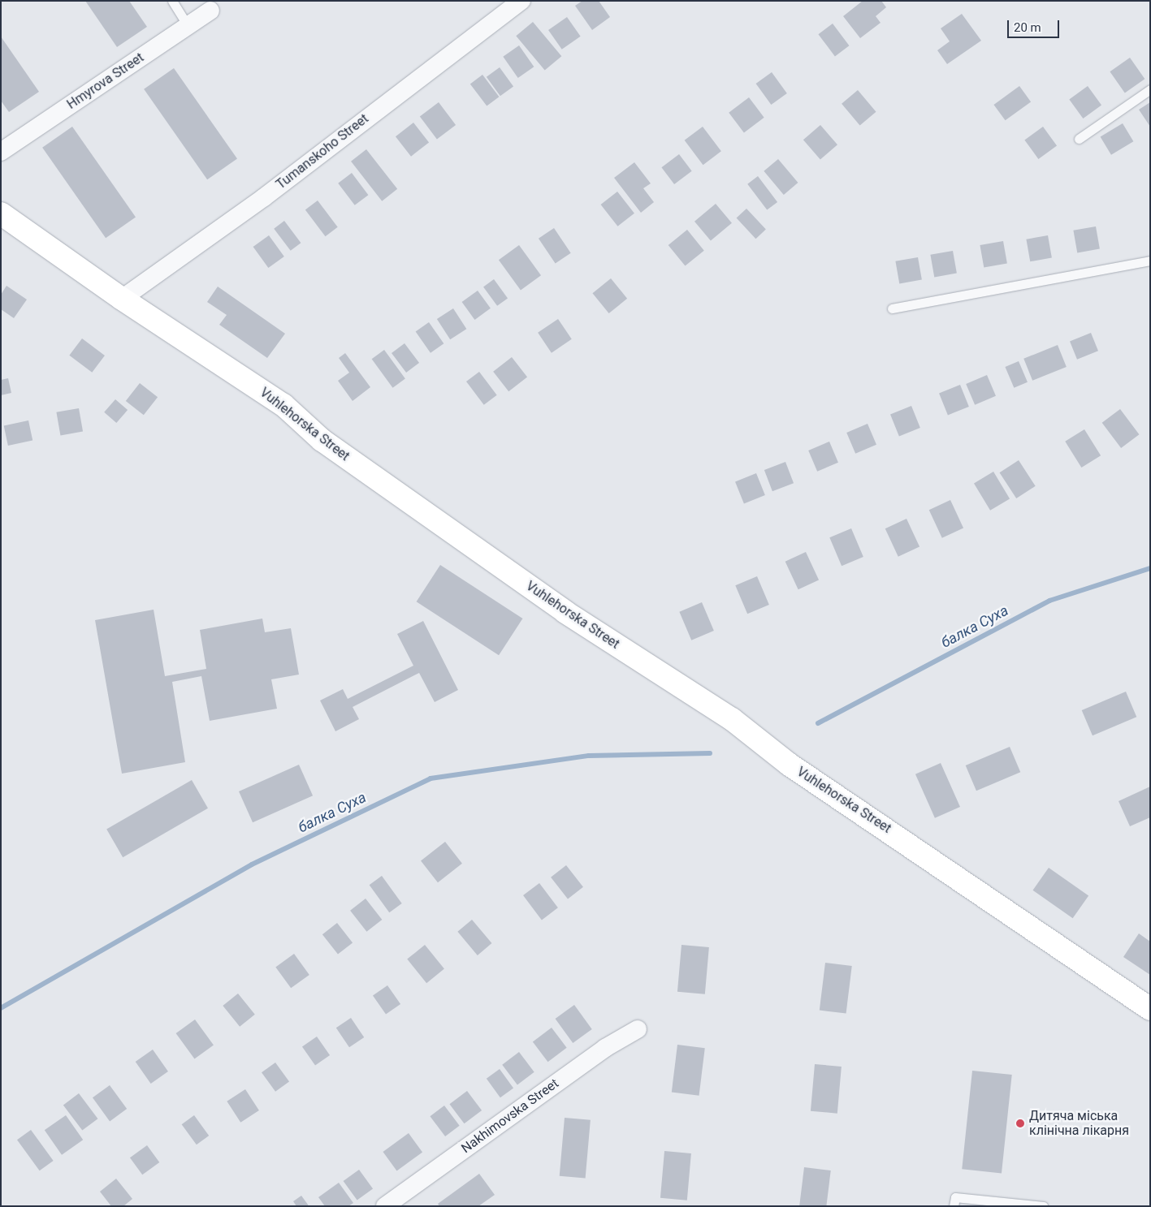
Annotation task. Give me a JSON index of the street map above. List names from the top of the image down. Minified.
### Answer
{"streets":{"main road":["Vuhlehorska Street"],"street":["Hmyrova Street","Tumanskoho Street","Nakhimovska Street"]},"crossings":[["Tumanskoho Street","Vuhlehorska Street"]],"water":["балка Суха"],"places":["Дитяча міська клінічна лікарня"],"scale_bar":"20 m"}
